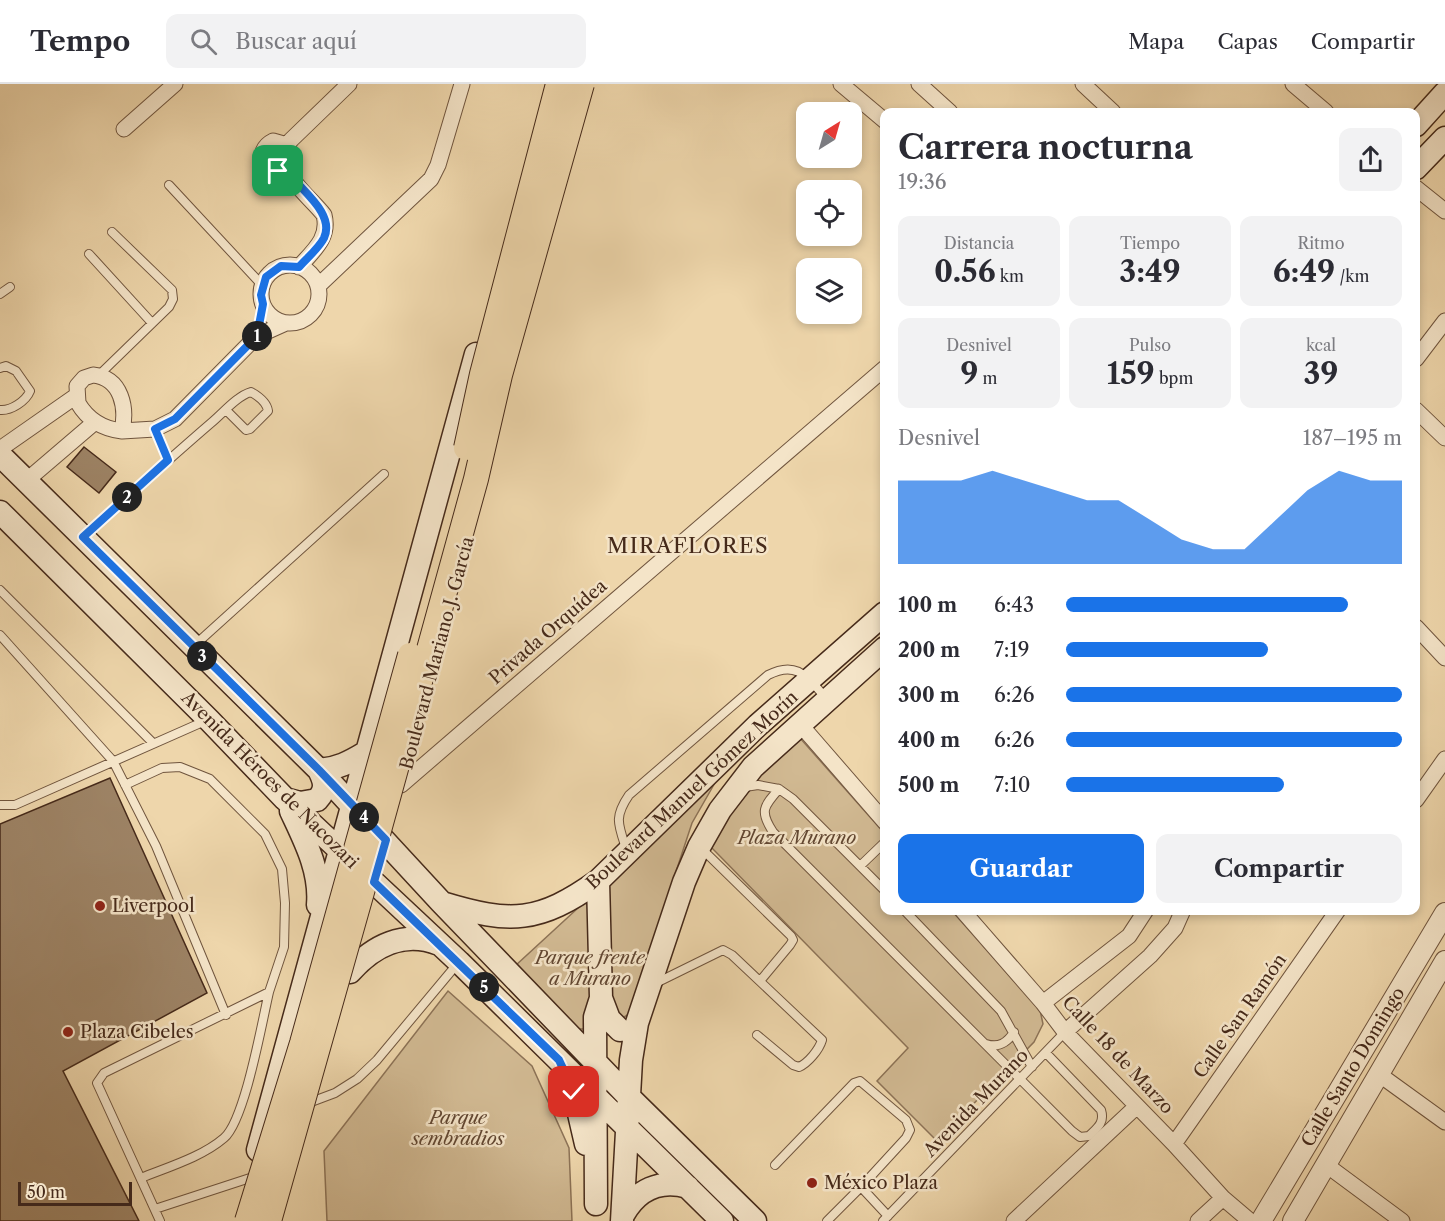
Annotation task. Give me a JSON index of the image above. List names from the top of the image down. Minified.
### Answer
{"streets":{"main road":["Boulevard Mariano J. García","Avenida Héroes de Nacozari","Boulevard Manuel Gómez Morín"],"street":["Privada Orquídea","Calle San Ramón","Calle 18 de Marzo","Calle Santo Domingo"],"lane":["Avenida Murano"]},"crossings":[["Privada Orquídea","Boulevard Mariano J. García"],["Boulevard Mariano J. García","Avenida Héroes de Nacozari"],["Avenida Héroes de Nacozari","Boulevard Manuel Gómez Morín"],["Calle San Ramón","Calle 18 de Marzo"],["Calle 18 de Marzo","Avenida Murano"]],"districts":["MIRAFLORES"],"parks":["Plaza Murano","Parque frente a Murano","Parque sembradios"],"places":["Liverpool","Plaza Cibeles","México Plaza"],"scale_bar":"50 m","north":"top right","page":{"header":"Tempo","search":"Buscar aquí","nav":["Mapa","Capas","Compartir"],"heading":["Carrera nocturna","19:36"],"stats":[["Distancia","0.56 km"],["Tiempo","3:49"],["Ritmo","6:49 /km"],["Desnivel","9 m"],["Pulso","159 bpm"],["kcal","39"]],"pins":["1","2","3","4","5"],"chart":["Desnivel","187–195 m"],"list":[{"name":"100 m","note":"6:43"},{"name":"200 m","note":"7:19"},{"name":"300 m","note":"6:26"},{"name":"400 m","note":"6:26"},{"name":"500 m","note":"7:10"}],"buttons":["Guardar","Compartir"],"scale":"50 m"}}
